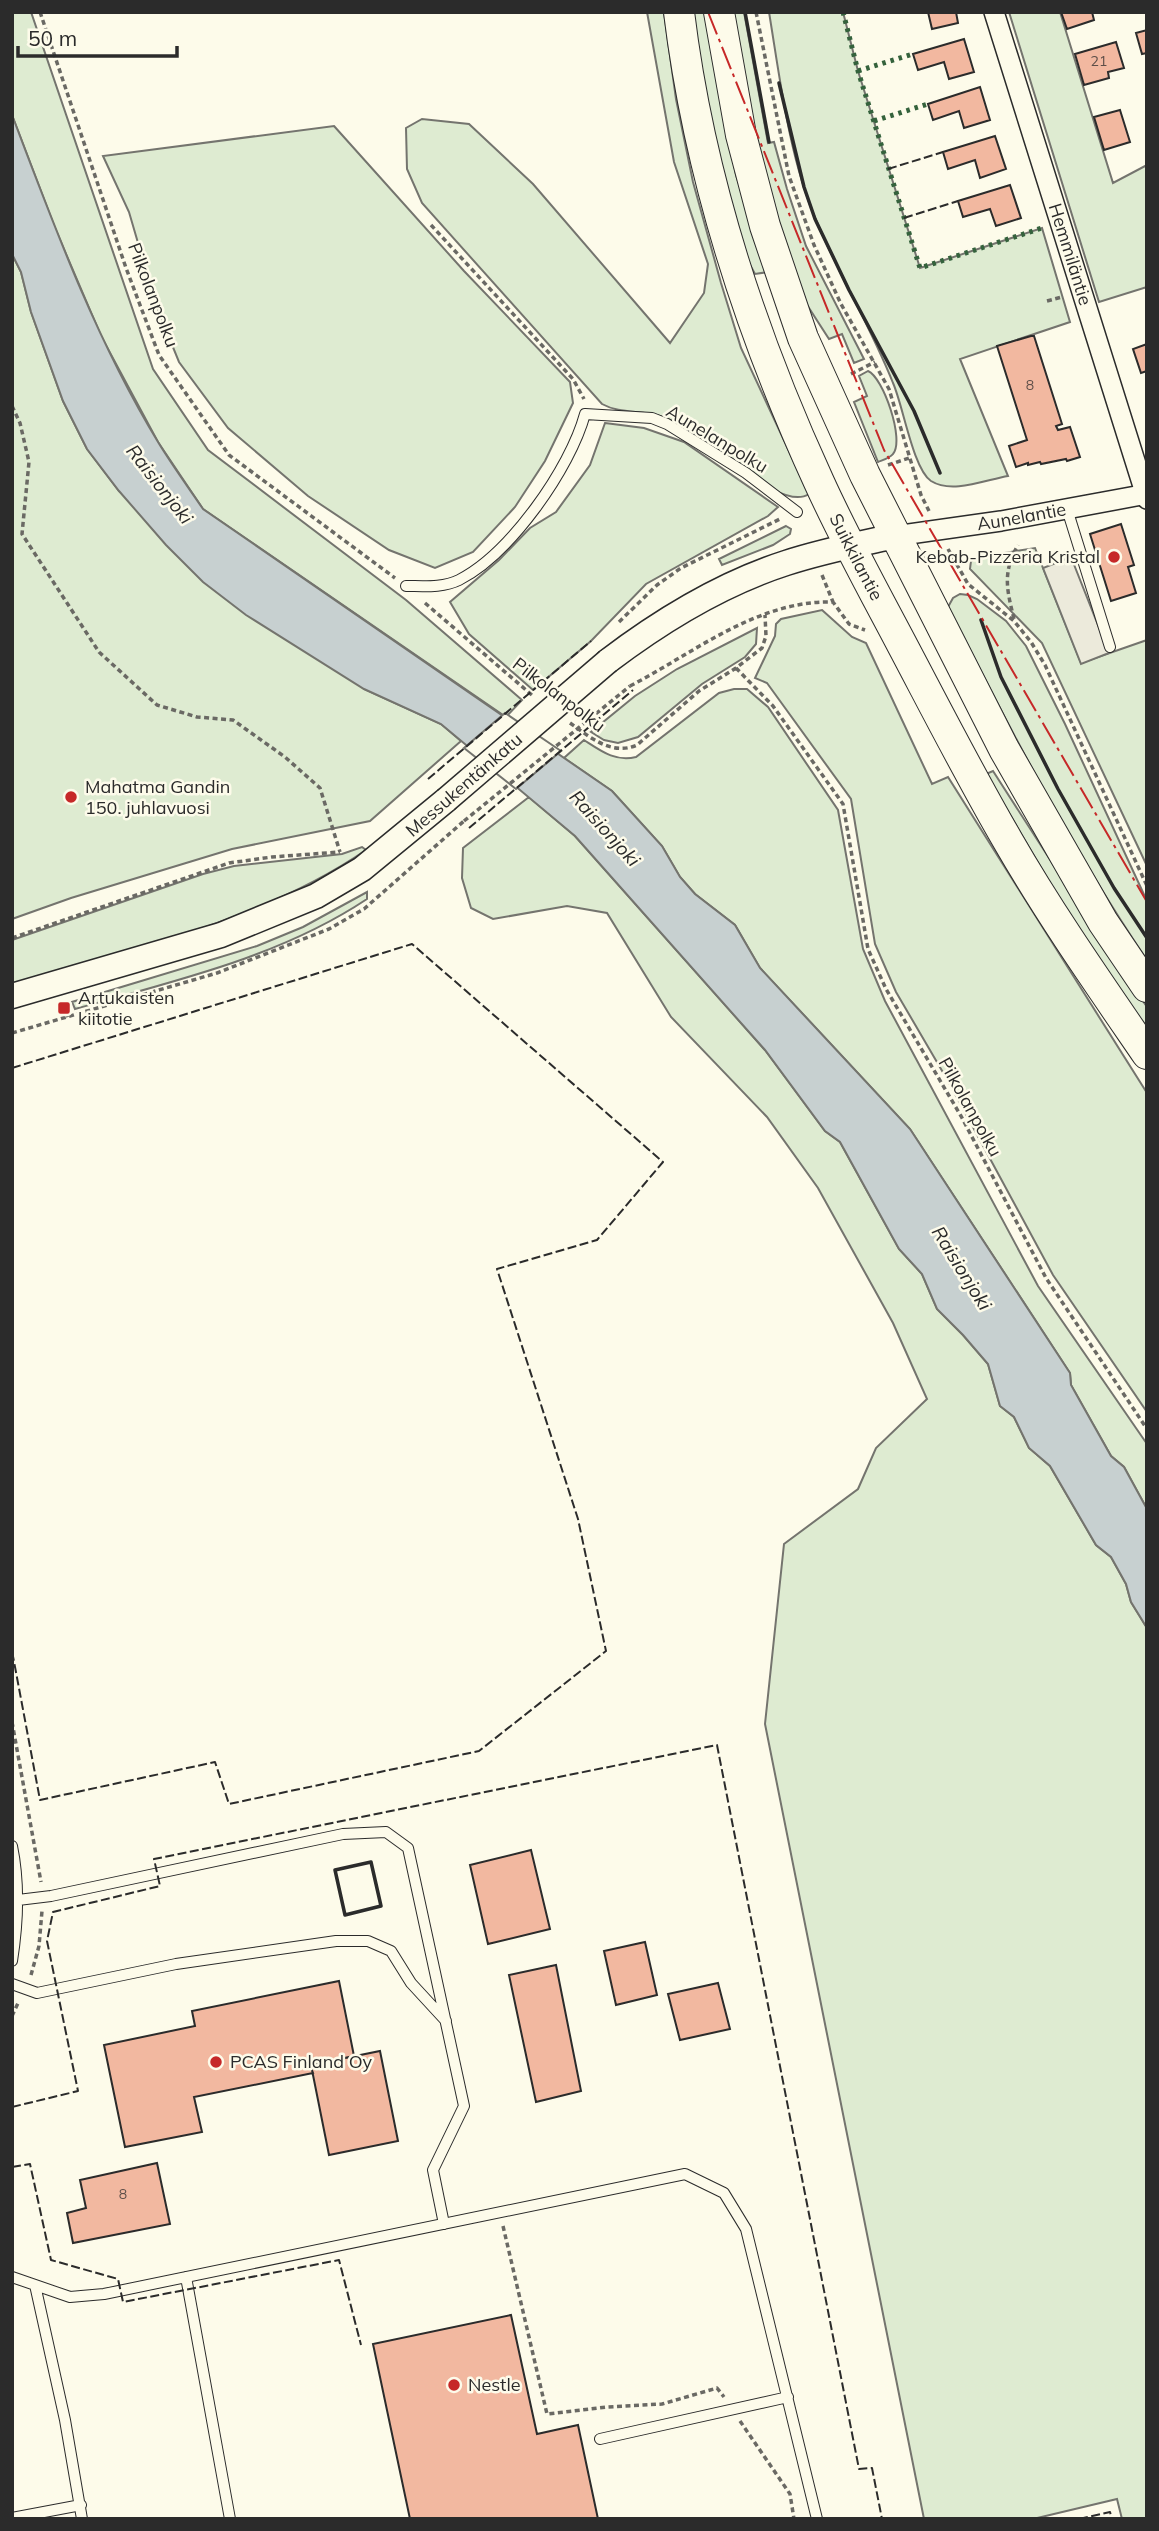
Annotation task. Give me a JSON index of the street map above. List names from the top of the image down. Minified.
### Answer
{"streets":{"main road":["Suikkilantie"],"street":["Hemmiläntie","Aunelantie","Messukentänkatu"],"lane":["Aunelanpolku"],"path":["Pilkolanpolku"]},"crossings":[["Hemmiläntie","Aunelantie"],["Aunelantie","Messukentänkatu"],["Suikkilantie","Messukentänkatu"]],"water":["Raisionjoki"],"places":{"other":["Kebab-Pizzeria Kristal","Mahatma Gandin 150. juhlavuosi","PCAS Finland Oy","Nestle"],"transit":["Artukaisten kiitotie"]},"house_numbers":["21","8","8"],"scale_bar":"50 m"}
